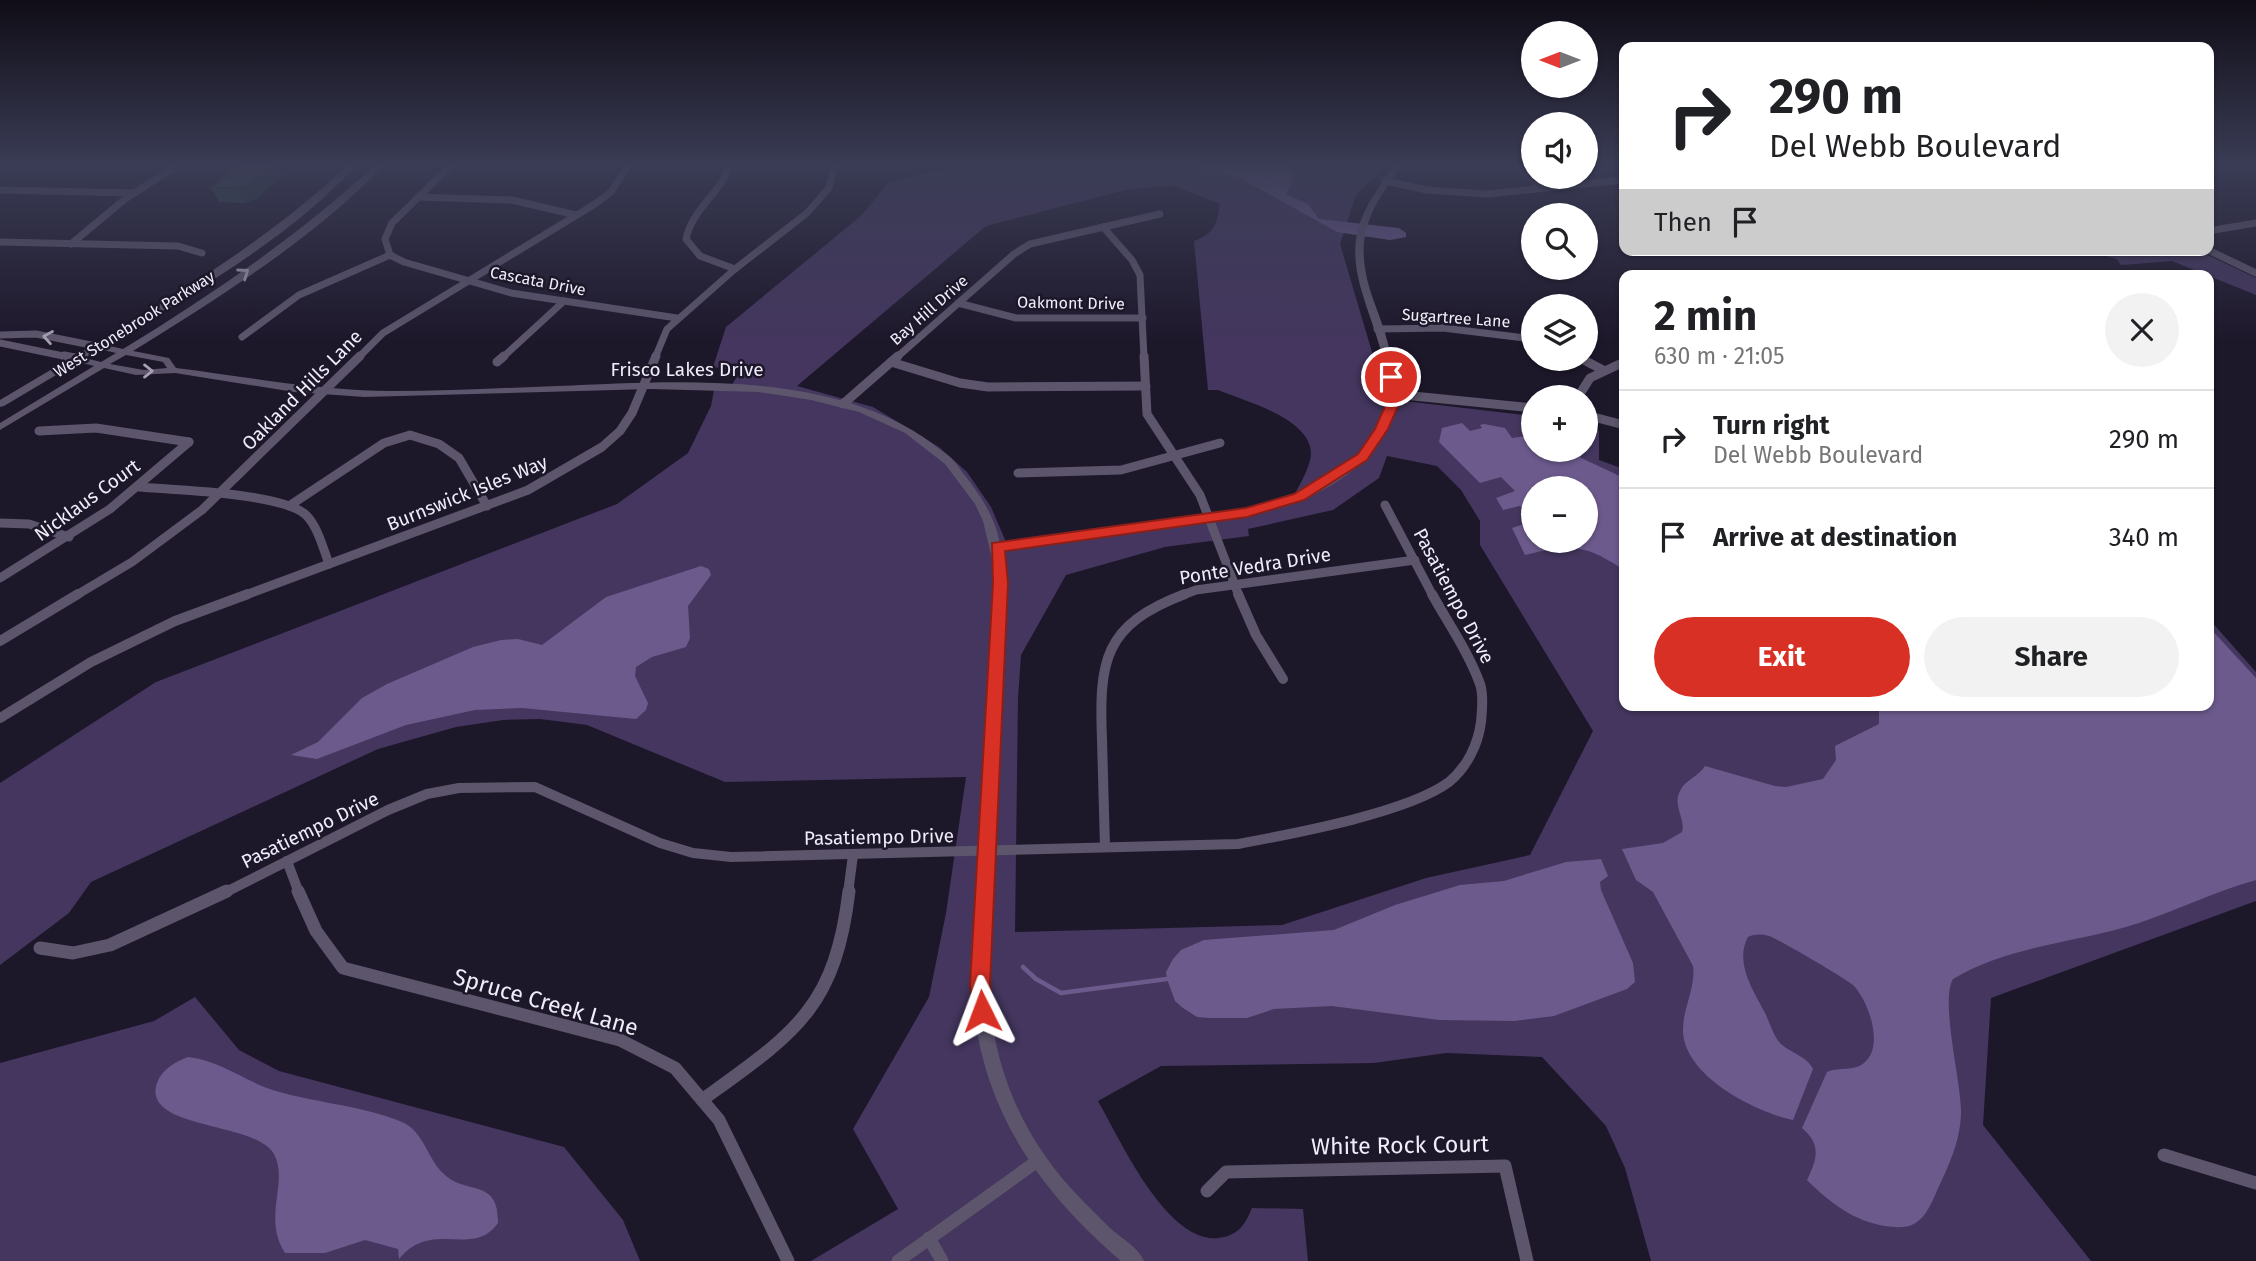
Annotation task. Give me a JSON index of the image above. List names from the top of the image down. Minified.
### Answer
{"streets":{"street":["Cascata Drive","Oakmont Drive","Bay Hill Drive","Sugartree Lane","West Stonebrook Parkway","Frisco Lakes Drive","Oakland Hills Lane","Burnswick Isles Way","Nicklaus Court","Ponte Vedra Drive","Pasatiempo Drive","Spruce Creek Lane","White Rock Court"]},"crossings":[["Cascata Drive","Oakland Hills Lane"],["Cascata Drive","Burnswick Isles Way"],["Oakmont Drive","Bay Hill Drive"],["Bay Hill Drive","Frisco Lakes Drive"],["West Stonebrook Parkway","Frisco Lakes Drive"],["Frisco Lakes Drive","Oakland Hills Lane"],["Frisco Lakes Drive","Burnswick Isles Way"],["Frisco Lakes Drive","Pasatiempo Drive"],["Ponte Vedra Drive","Pasatiempo Drive"],["Pasatiempo Drive","Spruce Creek Lane"]],"north":"left","page":{"map_buttons":["+","−"],"turn":["290 m","Del Webb Boulevard"],"then":"Then","heading":["2 min","630 m · 21:05"],"list":[{"name":"Turn right","note":"Del Webb Boulevard","value":"290 m"},{"name":"Arrive at destination","value":"340 m"}],"buttons":["Exit","Share"]}}
